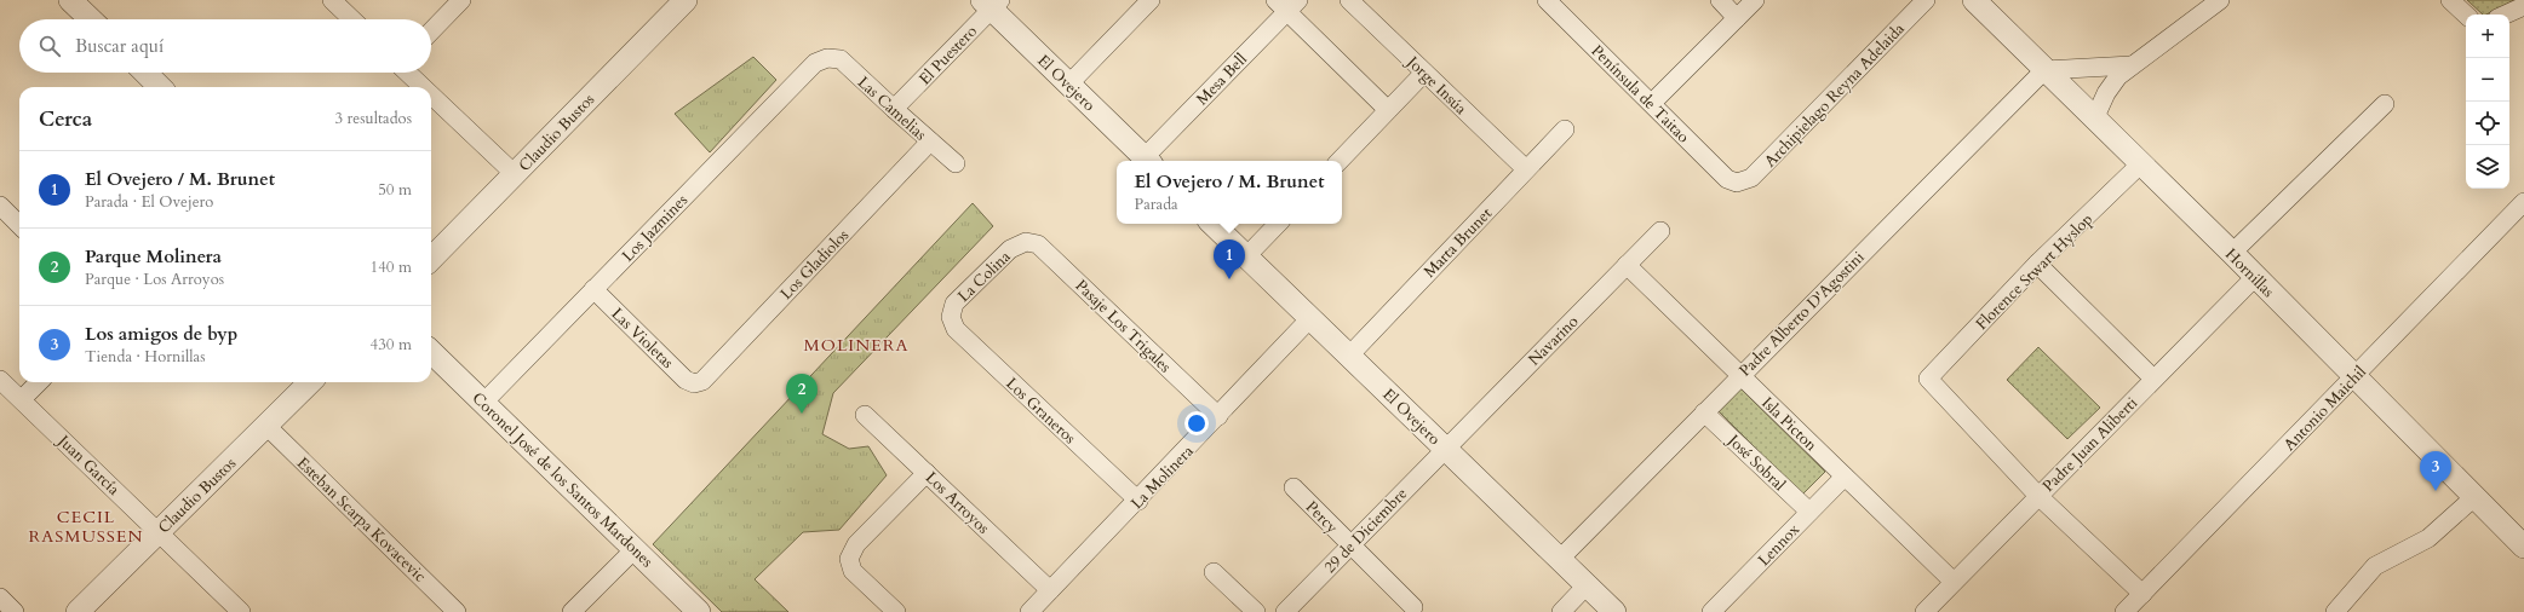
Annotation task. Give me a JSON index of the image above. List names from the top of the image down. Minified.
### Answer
{"streets":{"street":["El Puestero","Mesa Bell","El Ovejero","Jorge Insúa","Península de Taitao","Archipielago Reyna Adelaida","Las Camelias","Claudio Bustos","Los Jazmines","Marta Brunet","Los Gladiolos","Florence Stwart Hyslop","Hornillas","La Colina","Padre Alberto D'Agostini","Pasaje Los Trigales","Las Violetas","Navarino","Antonio Maichil","Los Graneros","Isla Picton","Padre Juan Aliberti","José Sobral","Juan García","La Molinera","Coronel José de los Santos Mardones","Los Arroyos","Percy","Esteban Scarpa Kovacevic","29 de Diciembre","Lennox"]},"crossings":[["El Puestero","El Ovejero"],["El Puestero","Las Camelias"],["Mesa Bell","El Ovejero"],["El Ovejero","Marta Brunet"],["El Ovejero","Padre Alberto D'Agostini"],["El Ovejero","Navarino"],["El Ovejero","La Molinera"],["El Ovejero","29 de Diciembre"],["Jorge Insúa","Marta Brunet"],["Península de Taitao","Archipielago Reyna Adelaida"],["Las Camelias","Los Jazmines"],["Las Camelias","Los Gladiolos"],["Claudio Bustos","Juan García"],["Claudio Bustos","Esteban Scarpa Kovacevic"],["Los Jazmines","Las Violetas"],["Los Jazmines","Coronel José de los Santos Mardones"],["Los Gladiolos","Las Violetas"],["Florence Stwart Hyslop","Hornillas"],["Florence Stwart Hyslop","Padre Juan Aliberti"],["Hornillas","Padre Alberto D'Agostini"],["Hornillas","Antonio Maichil"],["Hornillas","Padre Juan Aliberti"],["La Colina","Pasaje Los Trigales"],["La Colina","Los Graneros"],["Padre Alberto D'Agostini","Isla Picton"],["Padre Alberto D'Agostini","José Sobral"],["Pasaje Los Trigales","La Molinera"],["Navarino","Isla Picton"],["Navarino","29 de Diciembre"],["Los Graneros","La Molinera"],["Isla Picton","Padre Juan Aliberti"],["Isla Picton","Lennox"],["José Sobral","Lennox"],["La Molinera","Los Arroyos"],["Percy","29 de Diciembre"]],"districts":["MOLINERA","CECIL RASMUSSEN"],"page":{"map_buttons":["+","−"],"search":"Buscar aquí","heading":["Cerca","3 resultados"],"list":[{"mark":"1","name":"El Ovejero / M. Brunet","note":"Parada · El Ovejero","value":"50 m"},{"mark":"2","name":"Parque Molinera","note":"Parque · Los Arroyos","value":"140 m"},{"mark":"3","name":"Los amigos de byp","note":"Tienda · Hornillas","value":"430 m"}],"popup":["El Ovejero / M. Brunet","Parada"],"pins":["1","2","3"]}}
